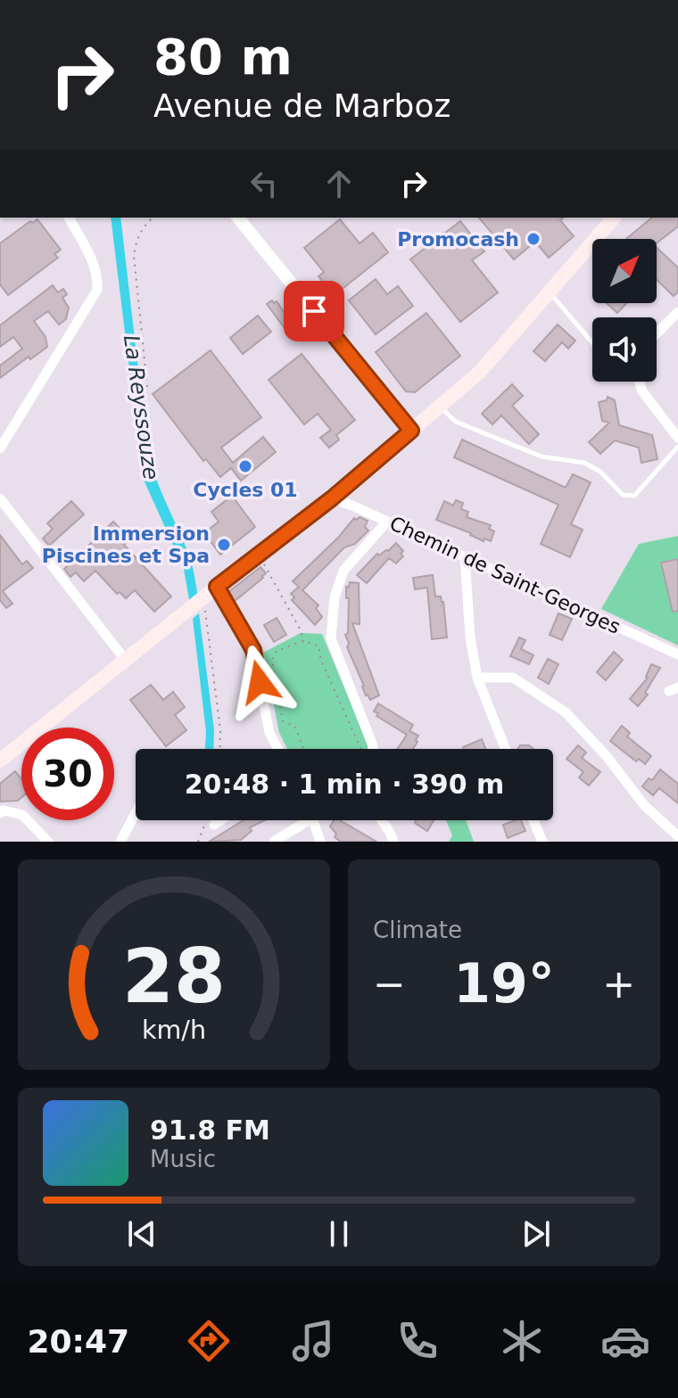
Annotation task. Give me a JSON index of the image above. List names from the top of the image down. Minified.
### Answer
{"streets":{"street":["Chemin de Saint-Georges"]},"water":["La Reyssouze"],"places":["Promocash","Cycles 01","Immersion Piscines et Spa"],"north":"top right","page":{"turn":["80 m","Avenue de Marboz"],"limit":"30","trip":"20:48 · 1 min · 390 m","tile":"Climate","heat":["−","19°","+"],"song":["91.8 FM","Music"],"tabs":"20:47","gauge":["28","km/h"]}}
